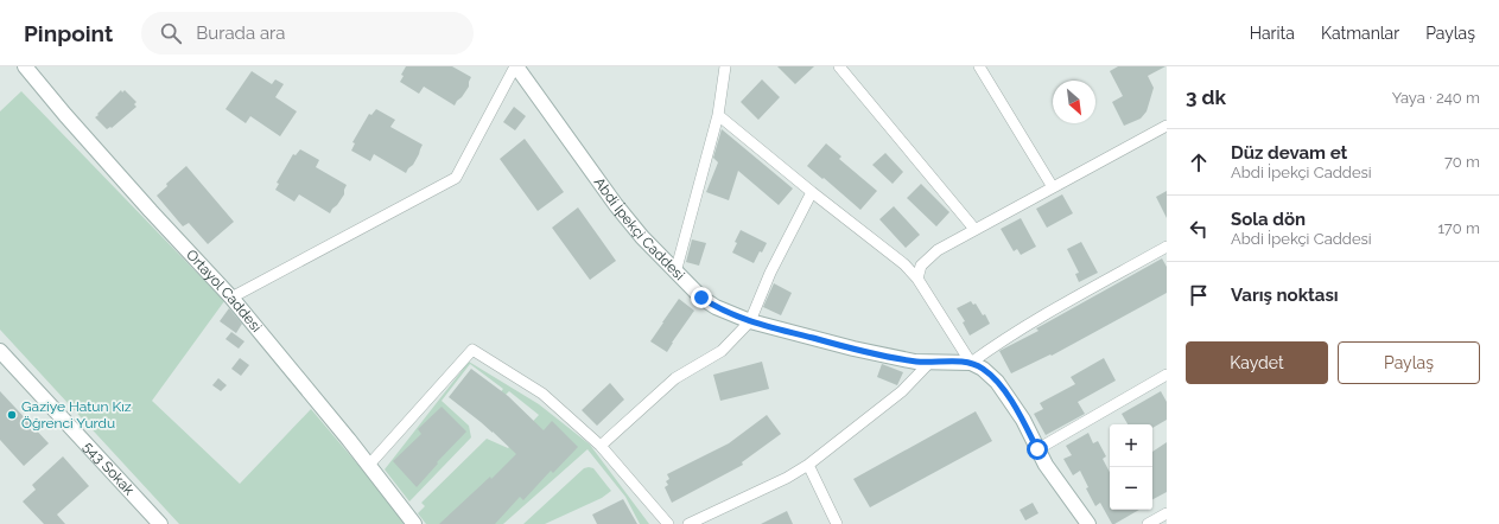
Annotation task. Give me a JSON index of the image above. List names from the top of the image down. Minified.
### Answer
{"streets":{"street":["Abdi İpekçi Caddesi","Ortayol Caddesi","543 Sokak"]},"places":["Gaziye Hatun Kız Öğrenci Yurdu"],"north":"bottom right","page":{"header":"Pinpoint","search":"Burada ara","nav":["Harita","Katmanlar","Paylaş"],"heading":["3 dk","Yaya · 240 m"],"list":[["Düz devam et","Abdi İpekçi Caddesi","70 m"],["Sola dön","Abdi İpekçi Caddesi","170 m"],"Varış noktası"],"buttons":["Kaydet","Paylaş"],"map_buttons":["+","−"]}}
